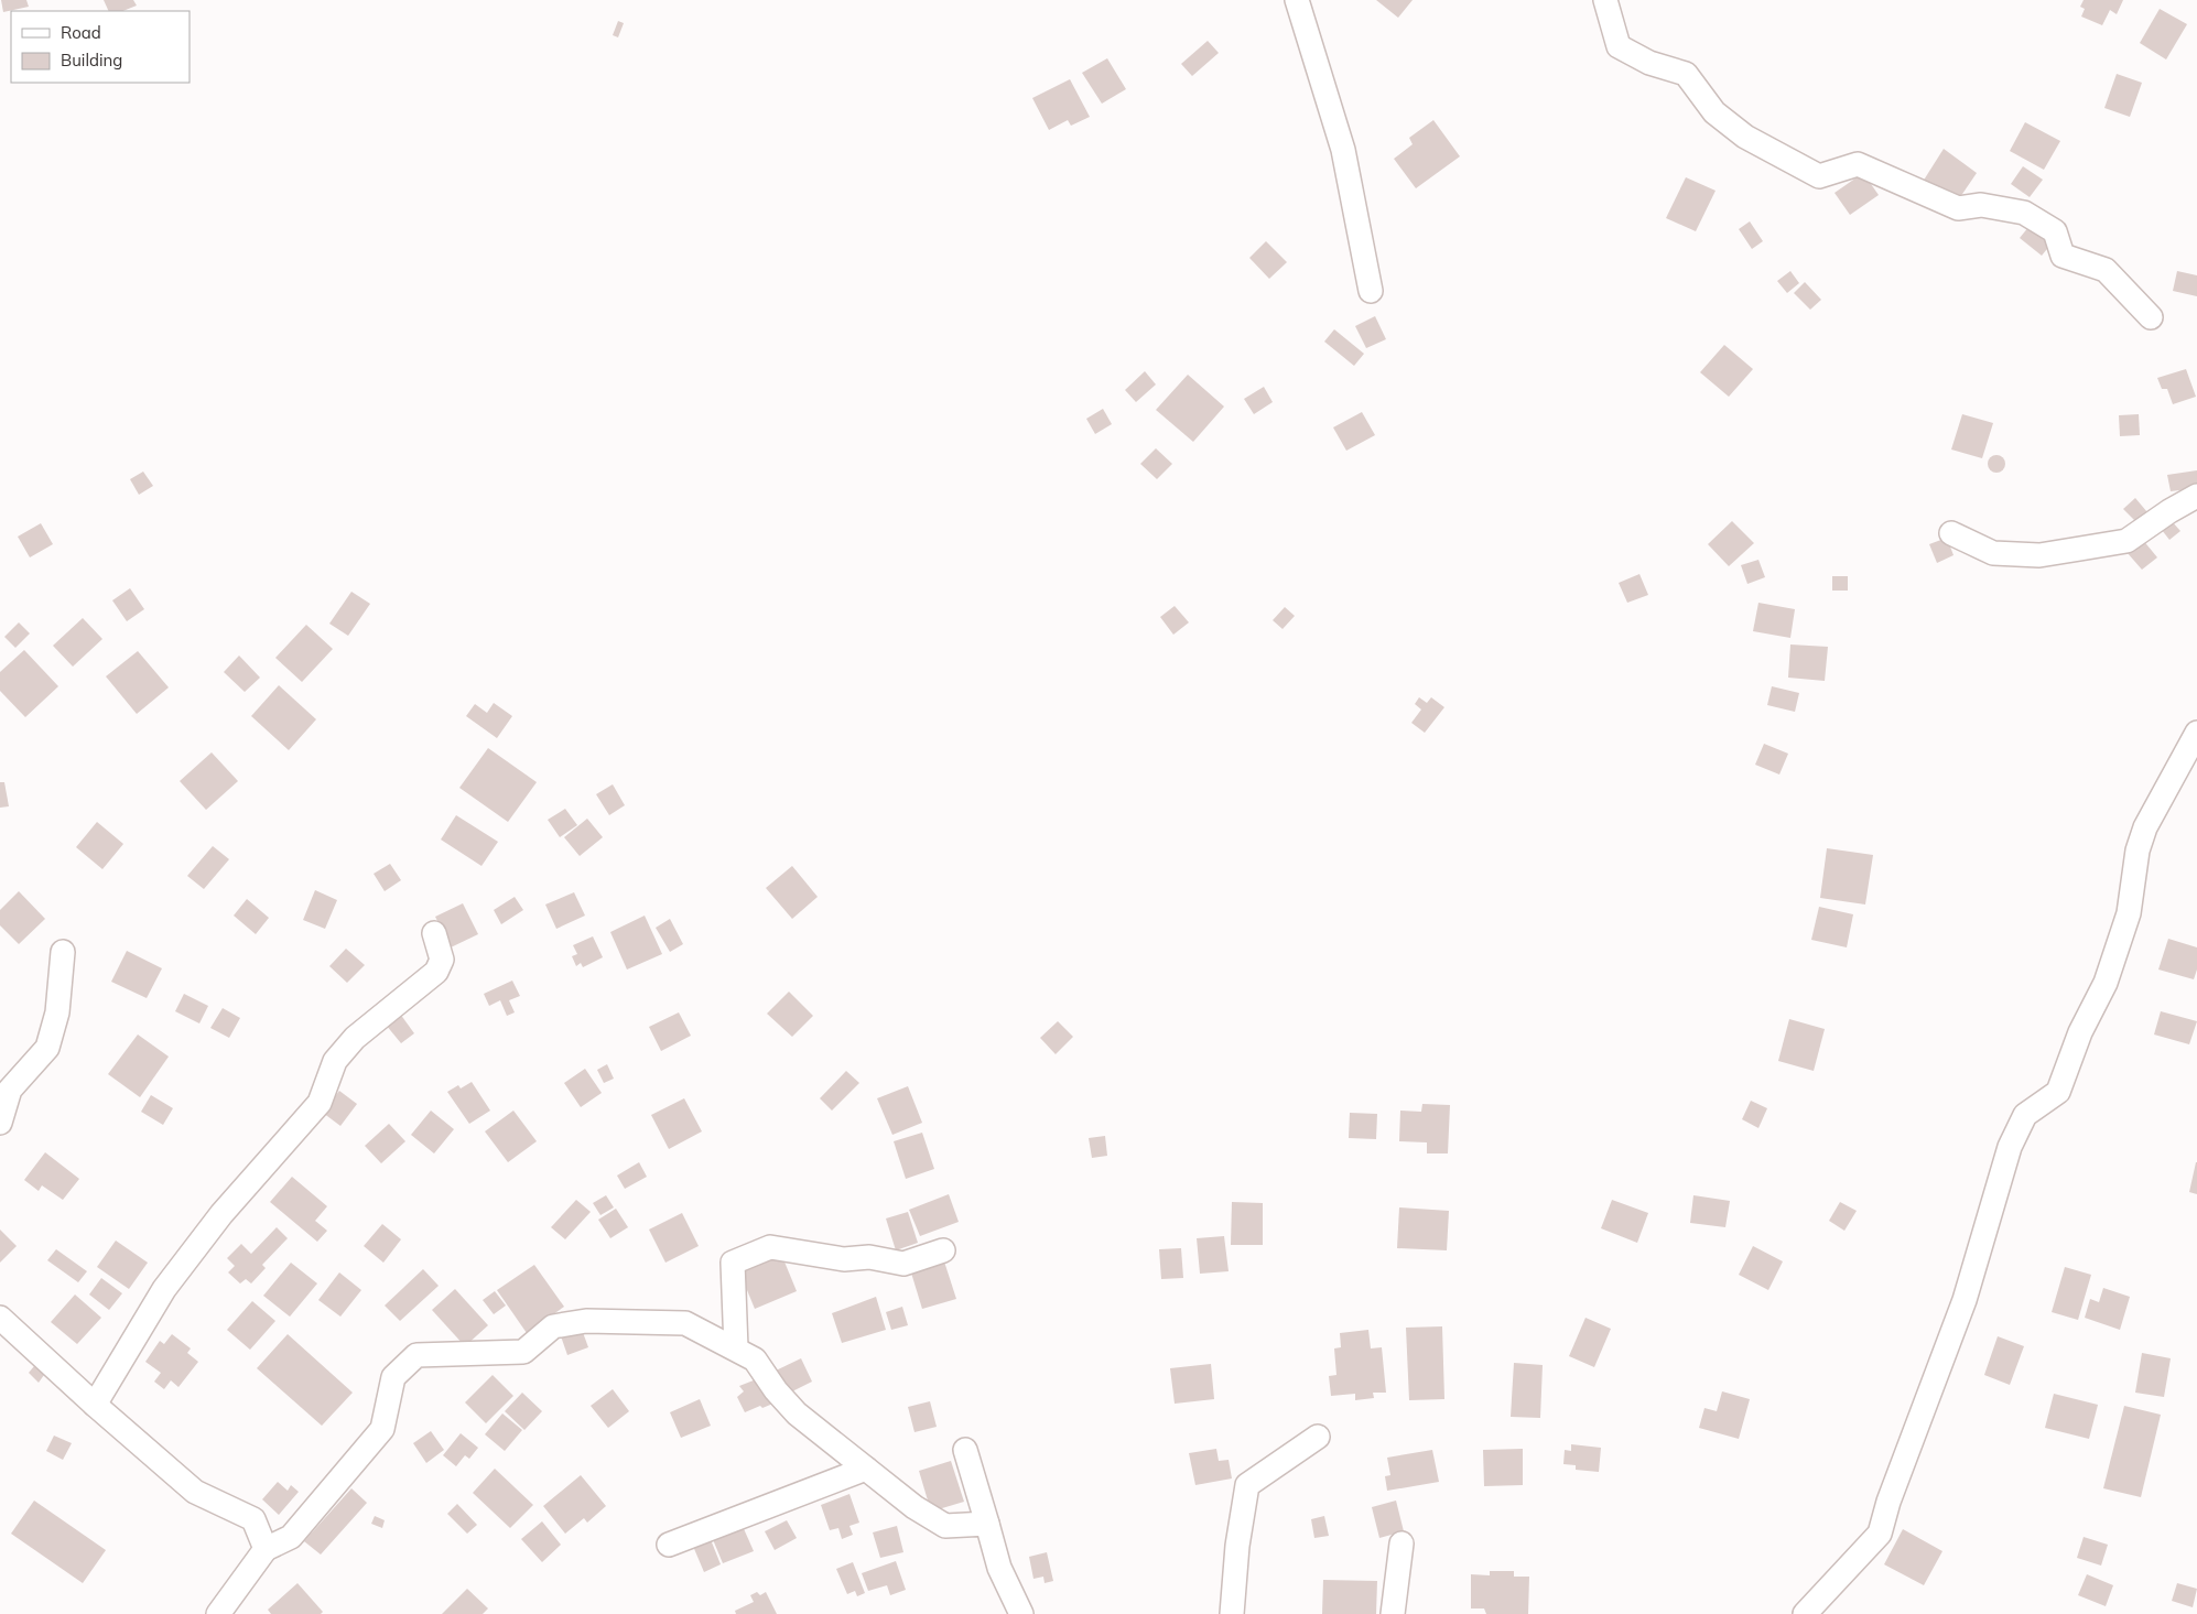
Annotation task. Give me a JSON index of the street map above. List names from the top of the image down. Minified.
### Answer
{"legend":["Road","Building"]}
